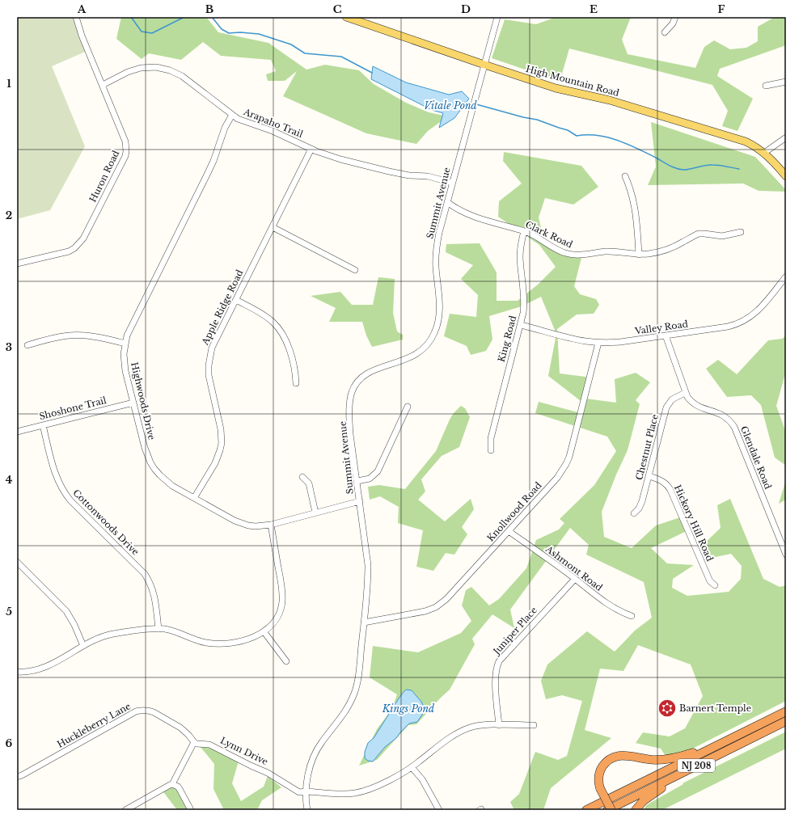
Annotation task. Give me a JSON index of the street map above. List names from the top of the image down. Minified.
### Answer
{"streets":{"highway":["NJ 208"],"main road":["High Mountain Road"],"street":["Arapaho Trail","Huron Road","Summit Avenue","Clark Road","Apple Ridge Road","Valley Road","King Road","Highwoods Drive","Shoshone Trail","Chestnut Place","Glendale Road","Knollwood Road","Cottonwoods Drive","Hickory Hill Road","Ashmont Road","Juniper Place","Huckleberry Lane","Lynn Drive"]},"crossings":[["High Mountain Road","Summit Avenue"],["Arapaho Trail","Huron Road"],["Arapaho Trail","Summit Avenue"],["Arapaho Trail","Apple Ridge Road"],["Arapaho Trail","Highwoods Drive"],["Summit Avenue","Clark Road"],["Summit Avenue","Highwoods Drive"],["Summit Avenue","Knollwood Road"],["Summit Avenue","Lynn Drive"],["Clark Road","King Road"],["Apple Ridge Road","Highwoods Drive"],["Valley Road","King Road"],["Valley Road","Glendale Road"],["Valley Road","Knollwood Road"],["Highwoods Drive","Shoshone Trail"],["Shoshone Trail","Cottonwoods Drive"],["Chestnut Place","Glendale Road"],["Chestnut Place","Hickory Hill Road"],["Knollwood Road","Ashmont Road"],["Ashmont Road","Juniper Place"],["Juniper Place","Lynn Drive"],["Huckleberry Lane","Lynn Drive"]],"water":["Vitale Pond","Kings Pond"],"places":{"synagogue":["Barnert Temple"]},"grid":{"columns":["A","B","C","D","E","F"],"rows":["1","2","3","4","5","6"]}}
